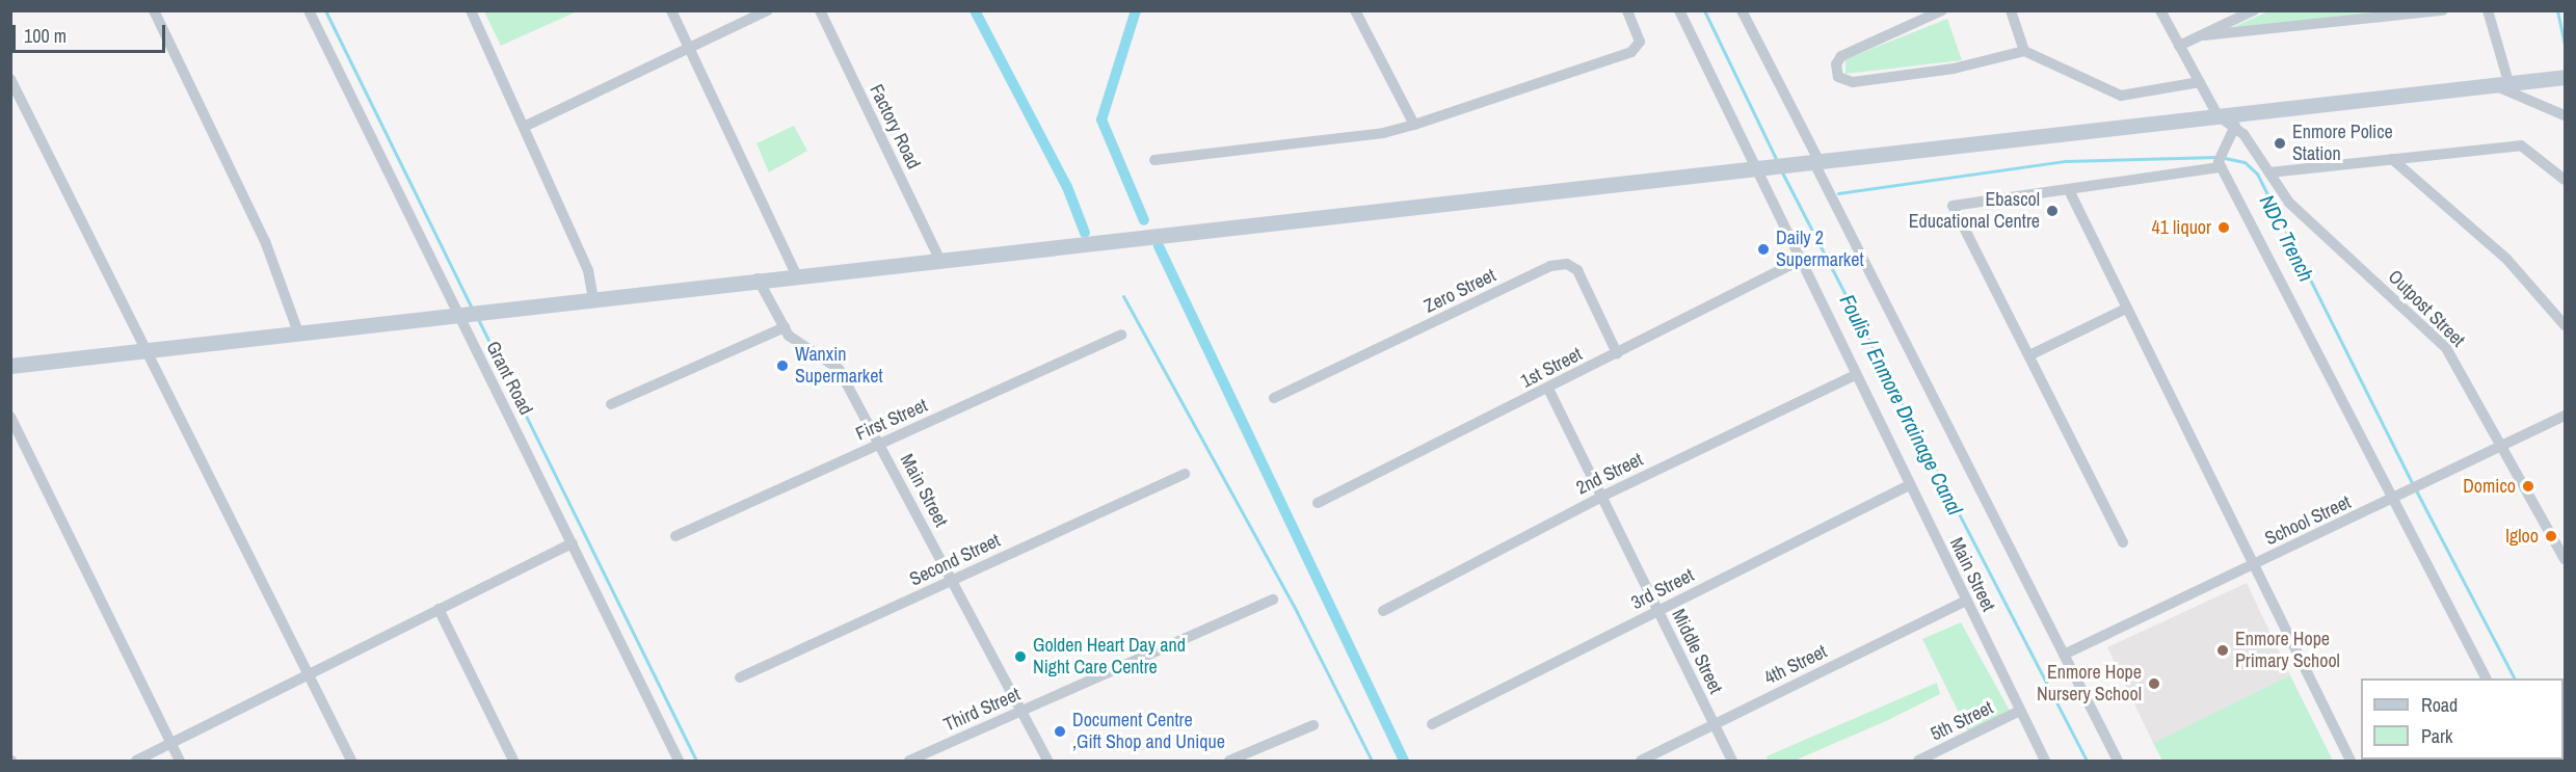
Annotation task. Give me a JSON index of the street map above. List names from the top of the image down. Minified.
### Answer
{"streets":{"street":["Factory Road","Zero Street","Outpost Street","1st Street","Grant Road","First Street","2nd Street","Main Street","School Street","Second Street","3rd Street","Middle Street","4th Street","Third Street","5th Street"]},"crossings":[["Zero Street","1st Street"],["Outpost Street","School Street"],["1st Street","Main Street"],["1st Street","Middle Street"],["First Street","Main Street"],["2nd Street","Main Street"],["2nd Street","Middle Street"],["Main Street","Second Street"],["Main Street","3rd Street"],["Main Street","4th Street"],["Main Street","Third Street"],["Main Street","5th Street"],["3rd Street","Middle Street"],["Middle Street","4th Street"]],"water":["NDC Trench","Foulis / Enmore Drainage Canal"],"places":["Enmore Police Station","Ebascol Educational Centre","41 liquor","Daily 2 Supermarket","Wanxin Supermarket","Domico","Igloo","Enmore Hope Primary School","Golden Heart Day and Night Care Centre","Enmore Hope Nursery School","Document Centre ,Gift Shop and Unique"],"legend":["Road","Park"],"scale_bar":"100 m"}
